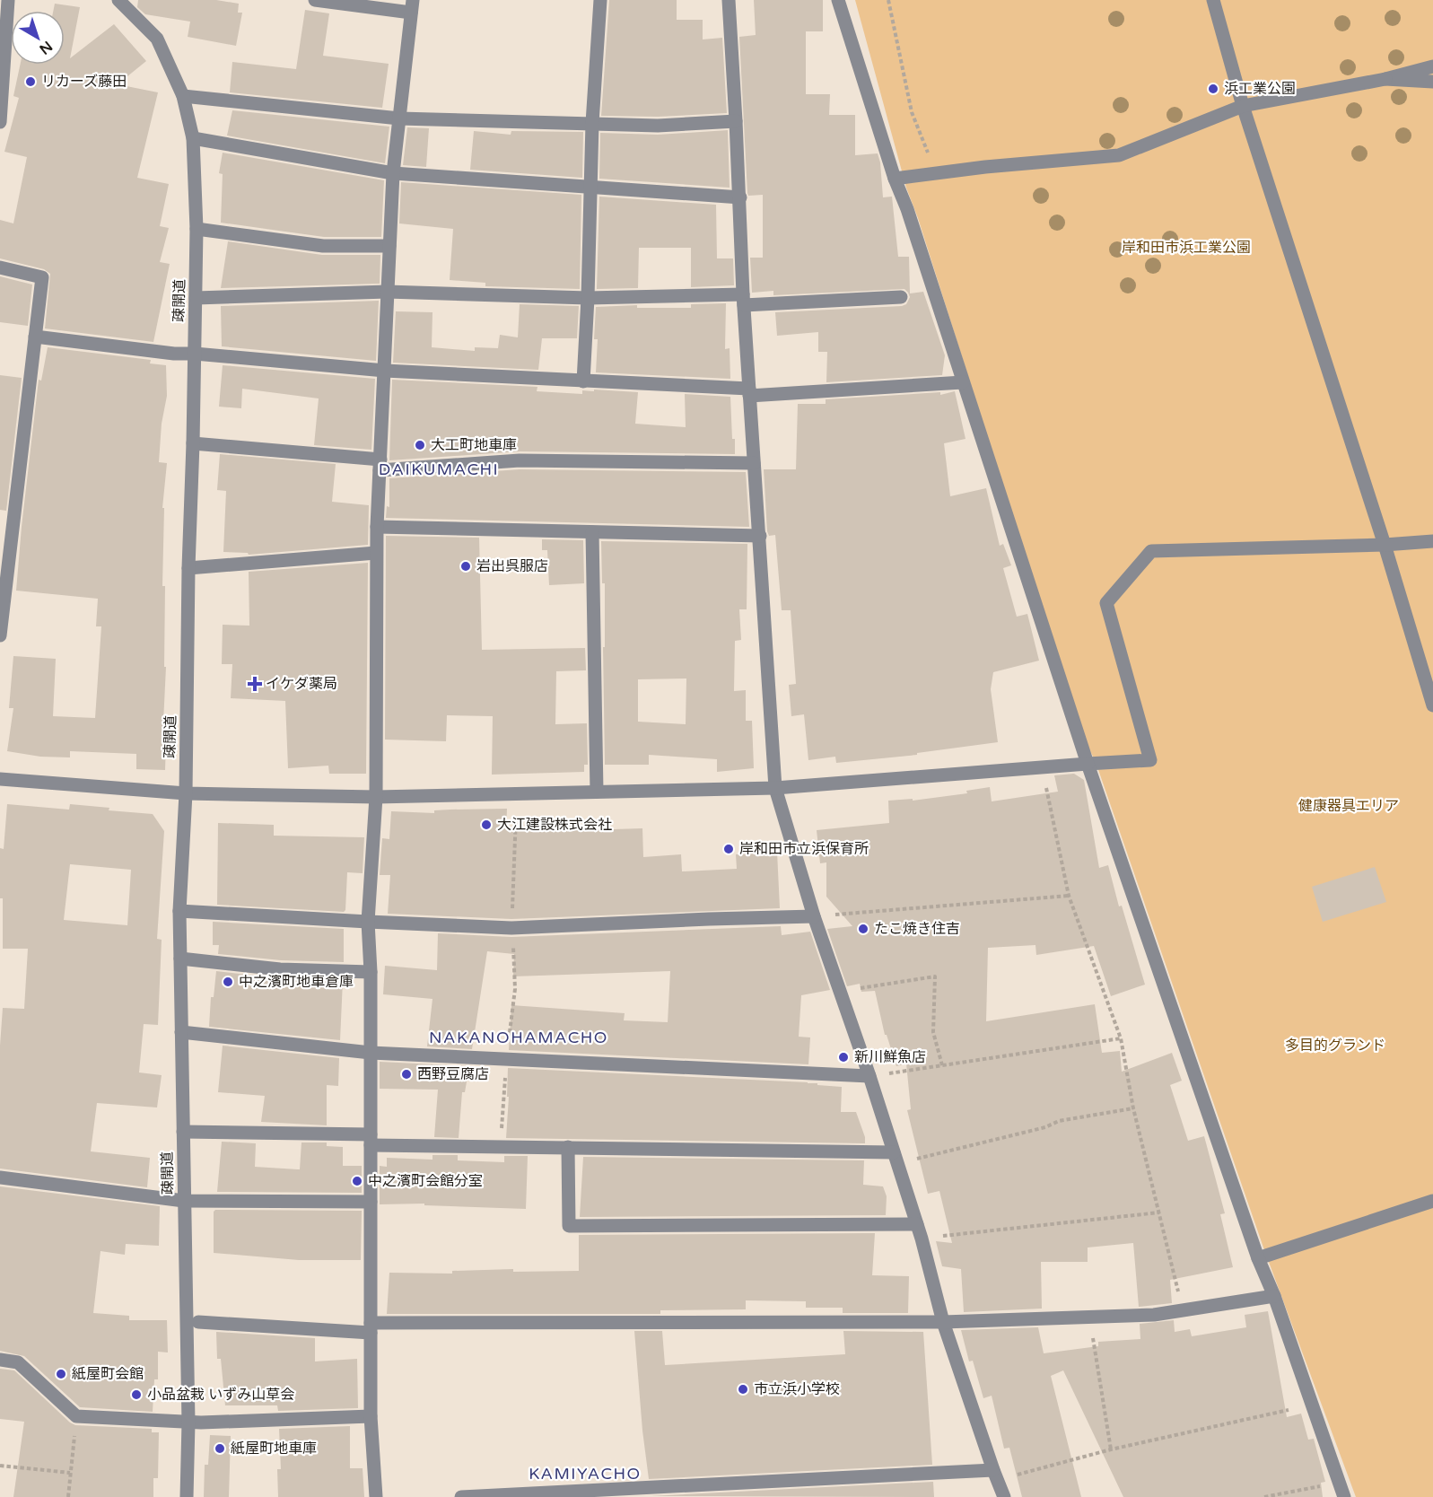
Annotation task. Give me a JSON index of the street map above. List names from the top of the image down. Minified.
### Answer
{"streets":{"street":["疎開道"]},"districts":["DAIKUMACHI","NAKANOHAMACHO","KAMIYACHO"],"parks":["岸和田市浜工業公園","健康器具エリア","多目的グランド"],"places":{"other":["リカーズ藤田","浜工業公園","大工町地車庫","岩出呉服店","大江建設株式会社","岸和田市立浜保育所","たこ焼き住吉","中之濱町地車倉庫","新川鮮魚店","西野豆腐店","中之濱町会館分室","紙屋町会館","市立浜小学校","小品盆栽 いずみ山草会","紙屋町地車庫"],"health":["イケダ薬局"]},"north":"bottom right"}
